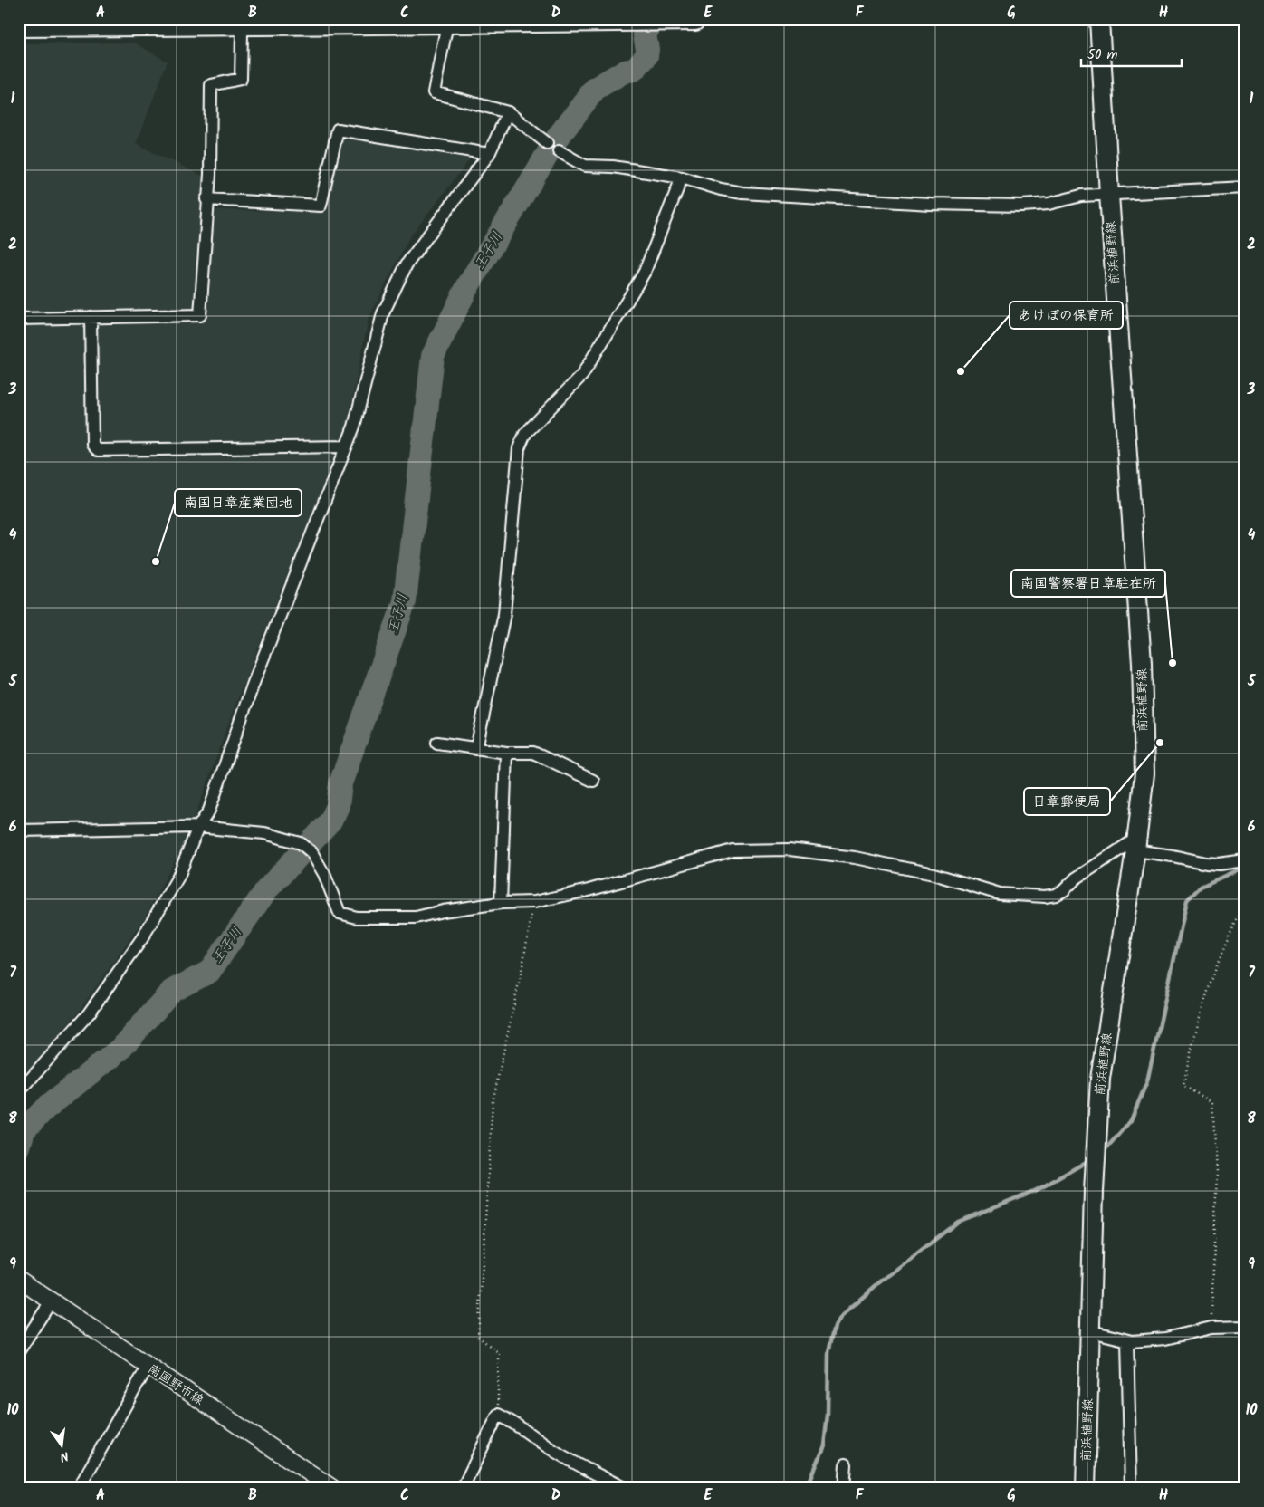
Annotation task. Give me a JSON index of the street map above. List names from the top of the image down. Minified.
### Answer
{"streets":{"main road":["前浜植野線","南国野市線"]},"water":["王子川"],"places":["あけぼの保育所","南国日章産業団地","南国警察署日章駐在所","日章郵便局"],"scale_bar":"50 m","north":"bottom","grid":{"columns":["A","B","C","D","E","F","G","H"],"rows":["1","2","3","4","5","6","7","8","9","10"]}}
